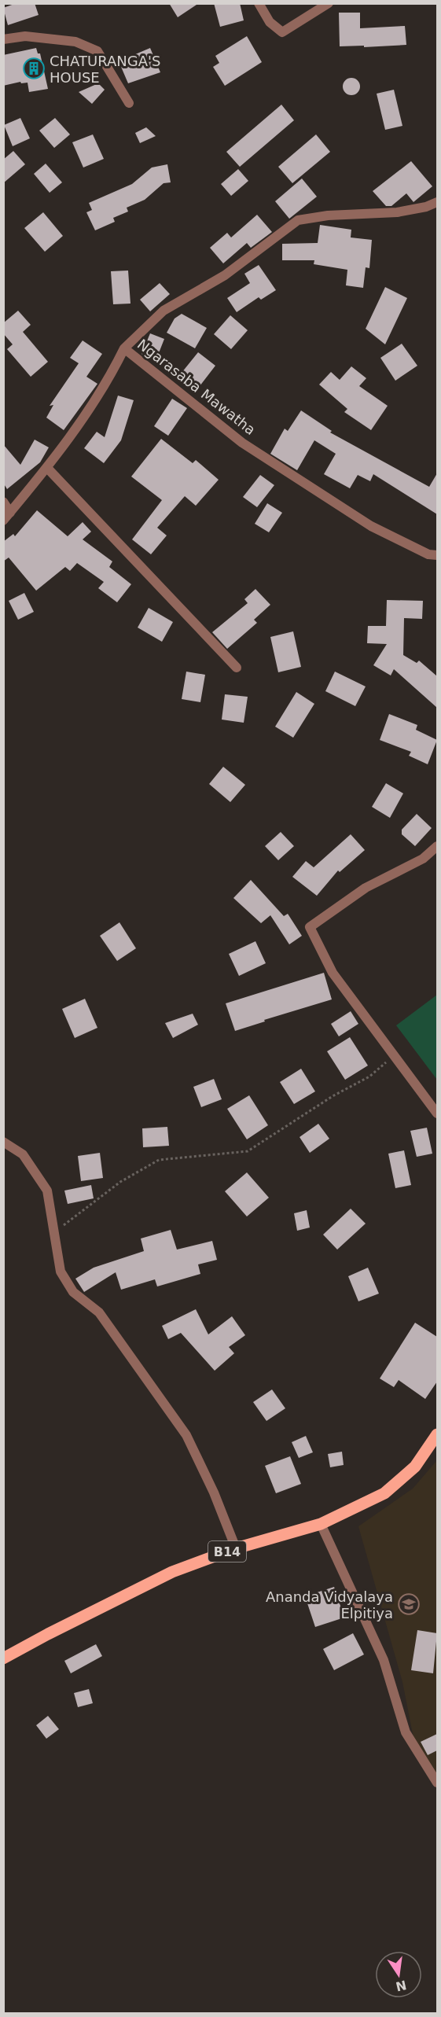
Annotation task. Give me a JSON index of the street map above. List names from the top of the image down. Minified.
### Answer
{"streets":{"main road":["B14"],"street":["Ngarasaba Mawatha"]},"places":{"building":["CHATURANGA'S HOUSE"],"school or university":["Ananda Vidyalaya Elpitiya"]},"north":"bottom"}
